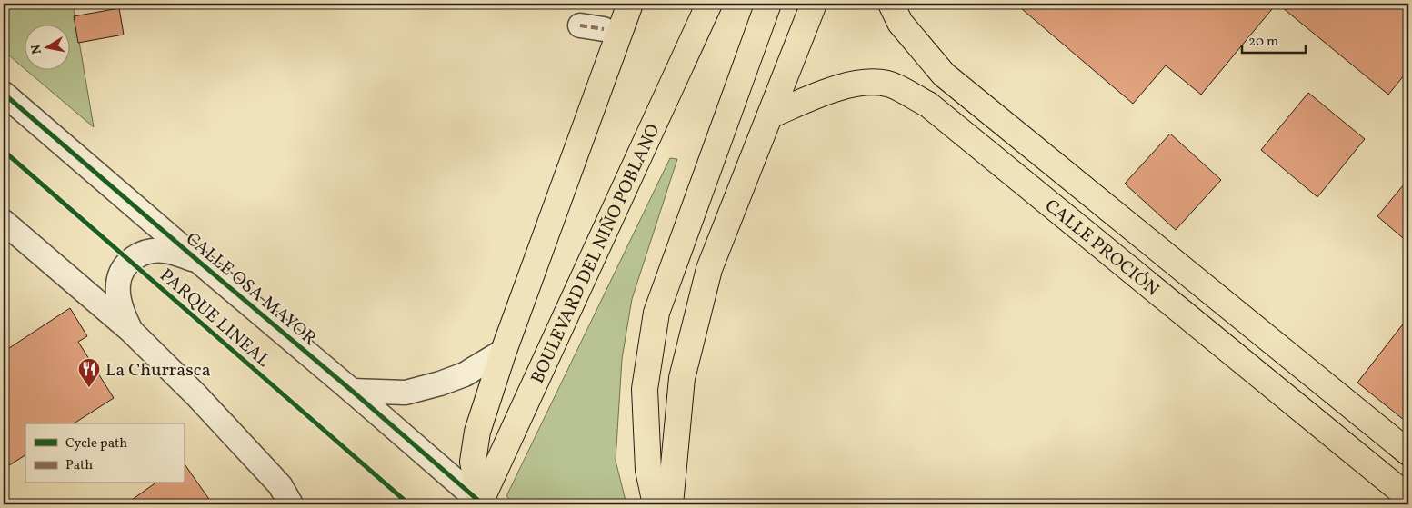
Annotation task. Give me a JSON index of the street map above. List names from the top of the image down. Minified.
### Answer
{"streets":{"main road":["CALLE PROCIÓN","BOULEVARD DEL NIÑO POBLANO"],"street":["CALLE OSA MAYOR"],"cycle path":["PARQUE LINEAL"]},"crossings":[["BOULEVARD DEL NIÑO POBLANO","CALLE OSA MAYOR"]],"places":{"restaurant":["La Churrasca"]},"legend":["Cycle path","Path"],"scale_bar":"20 m","north":"left"}
